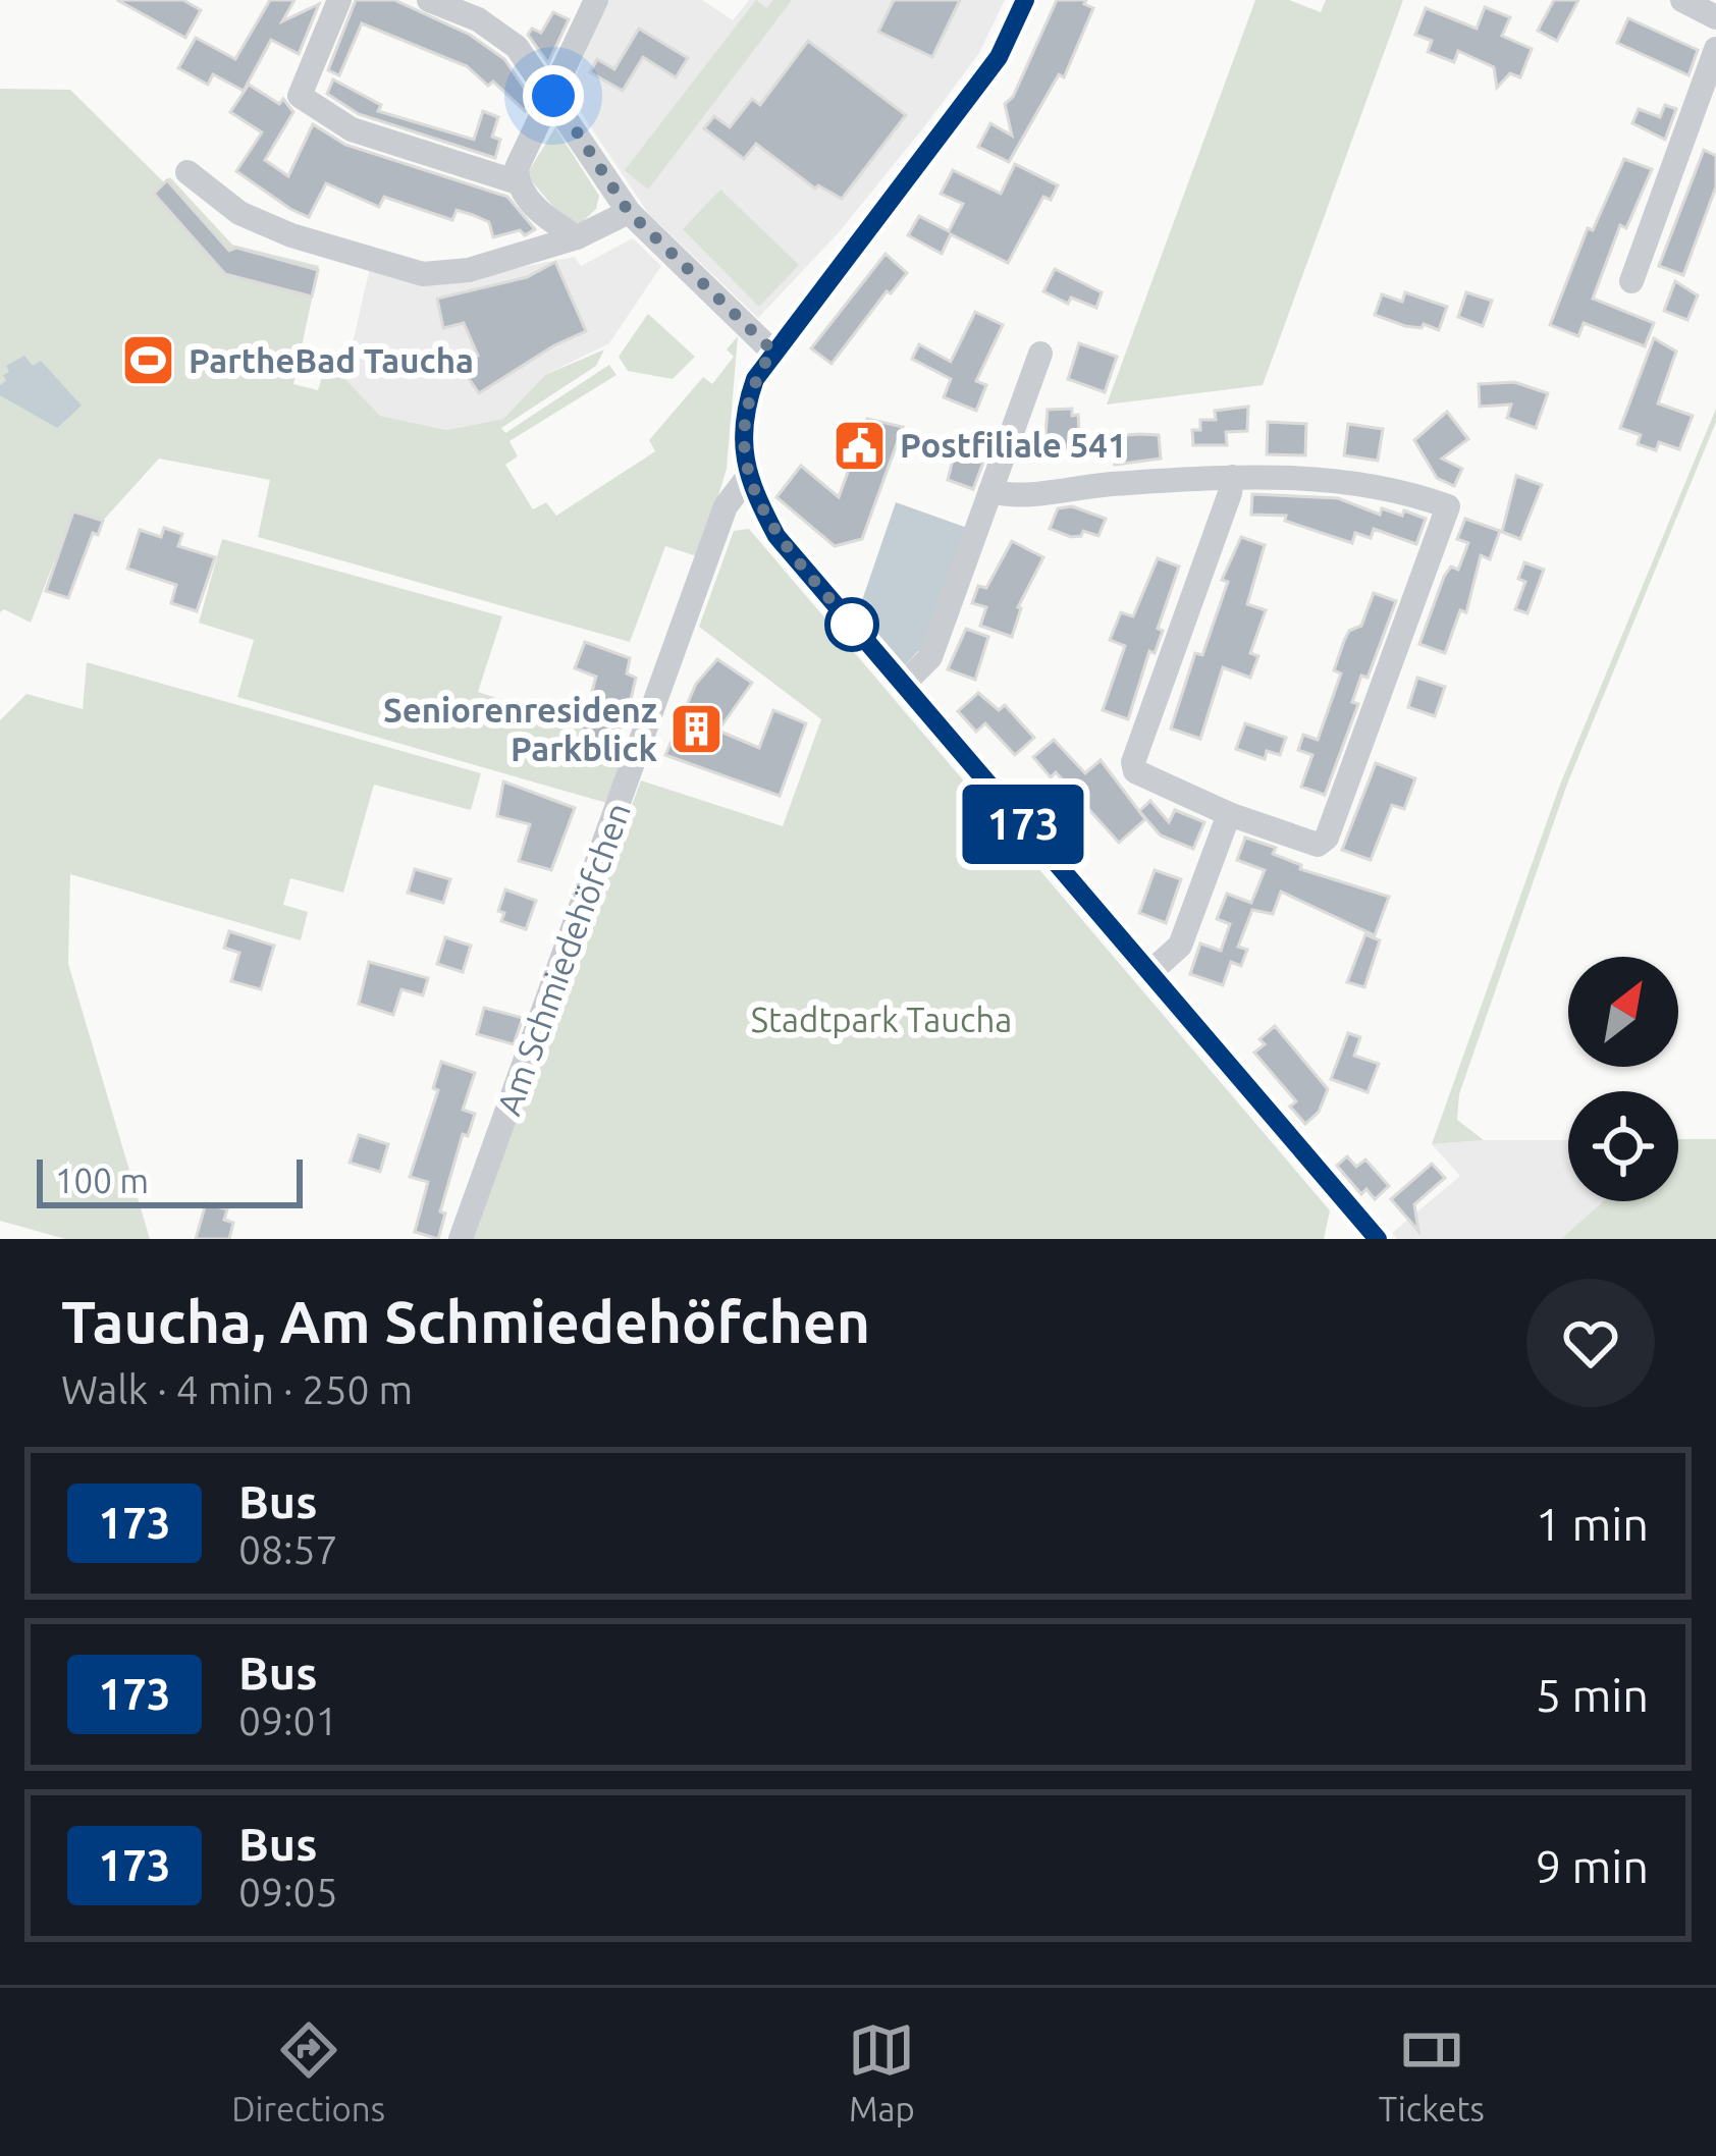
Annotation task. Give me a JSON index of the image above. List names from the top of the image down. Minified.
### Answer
{"streets":{"street":["Am Schmiedehöfchen"]},"parks":["Stadtpark Taucha"],"places":{"sports":["PartheBad Taucha"],"public building":["Postfiliale 541"],"building":["Seniorenresidenz Parkblick"]},"lines":["bus line 173"],"scale_bar":"100 m","north":"top right","page":{"on_map":"173","scale":"100 m","heading":["Taucha, Am Schmiedehöfchen","Walk · 4 min · 250 m"],"list":[{"mark":"173","name":"Bus","note":"08:57","value":"1 min"},{"mark":"173","name":"Bus","note":"09:01","value":"5 min"},{"mark":"173","name":"Bus","note":"09:05","value":"9 min"}],"tabs":["Directions","Map","Tickets"]}}
